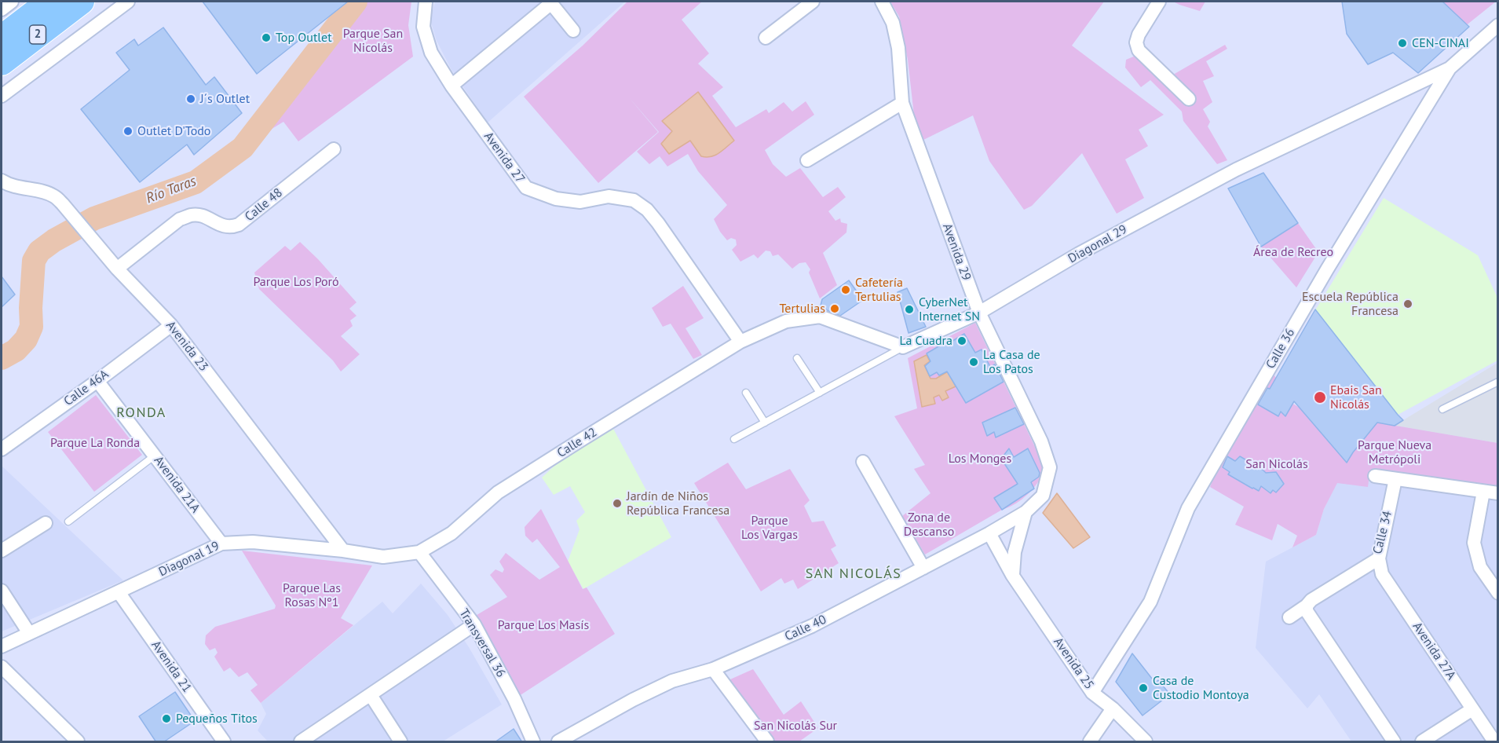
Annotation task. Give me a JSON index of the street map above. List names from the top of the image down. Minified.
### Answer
{"streets":{"highway":["2"],"street":["Avenida 27","Calle 48","Diagonal 29","Avenida 29","Avenida 23","Calle 36","Calle 46A","Calle 42","Avenida 21A","Calle 34","Diagonal 19","Calle 40","Transversal 36","Avenida 27A","Avenida 25","Avenida 21"]},"crossings":[["Avenida 27","Calle 42"],["Calle 48","Avenida 23"],["Diagonal 29","Avenida 29"],["Diagonal 29","Calle 36"],["Avenida 29","Calle 40"],["Avenida 23","Calle 46A"],["Avenida 23","Diagonal 19"],["Calle 36","Avenida 25"],["Calle 46A","Avenida 21A"],["Calle 42","Diagonal 19"],["Calle 42","Transversal 36"],["Avenida 21A","Diagonal 19"],["Calle 34","Avenida 27A"],["Diagonal 19","Transversal 36"],["Diagonal 19","Avenida 21"],["Calle 40","Avenida 25"]],"districts":["RONDA","SAN NICOLÁS"],"water":["Río Taras"],"parks":["Parque San Nicolás","Área de Recreo","Parque Los Poró","Parque La Ronda","Parque Nueva Metrópoli","Los Monges","San Nicolás","Zona de Descanso","Parque Los Vargas","Parque Las Rosas Nº1","Parque Los Masís","San Nicolás Sur"],"places":["Top Outlet","CEN-CINAI","J´s Outlet","Outlet D'Todo","Cafetería Tertulias","Escuela República Francesa","Tertulias","CyberNet Internet SN","La Cuadra","La Casa de Los Patos","Ebais San Nicolás","Jardín de Niños República Francesa","Casa de Custodio Montoya","Pequeños Titos"]}
